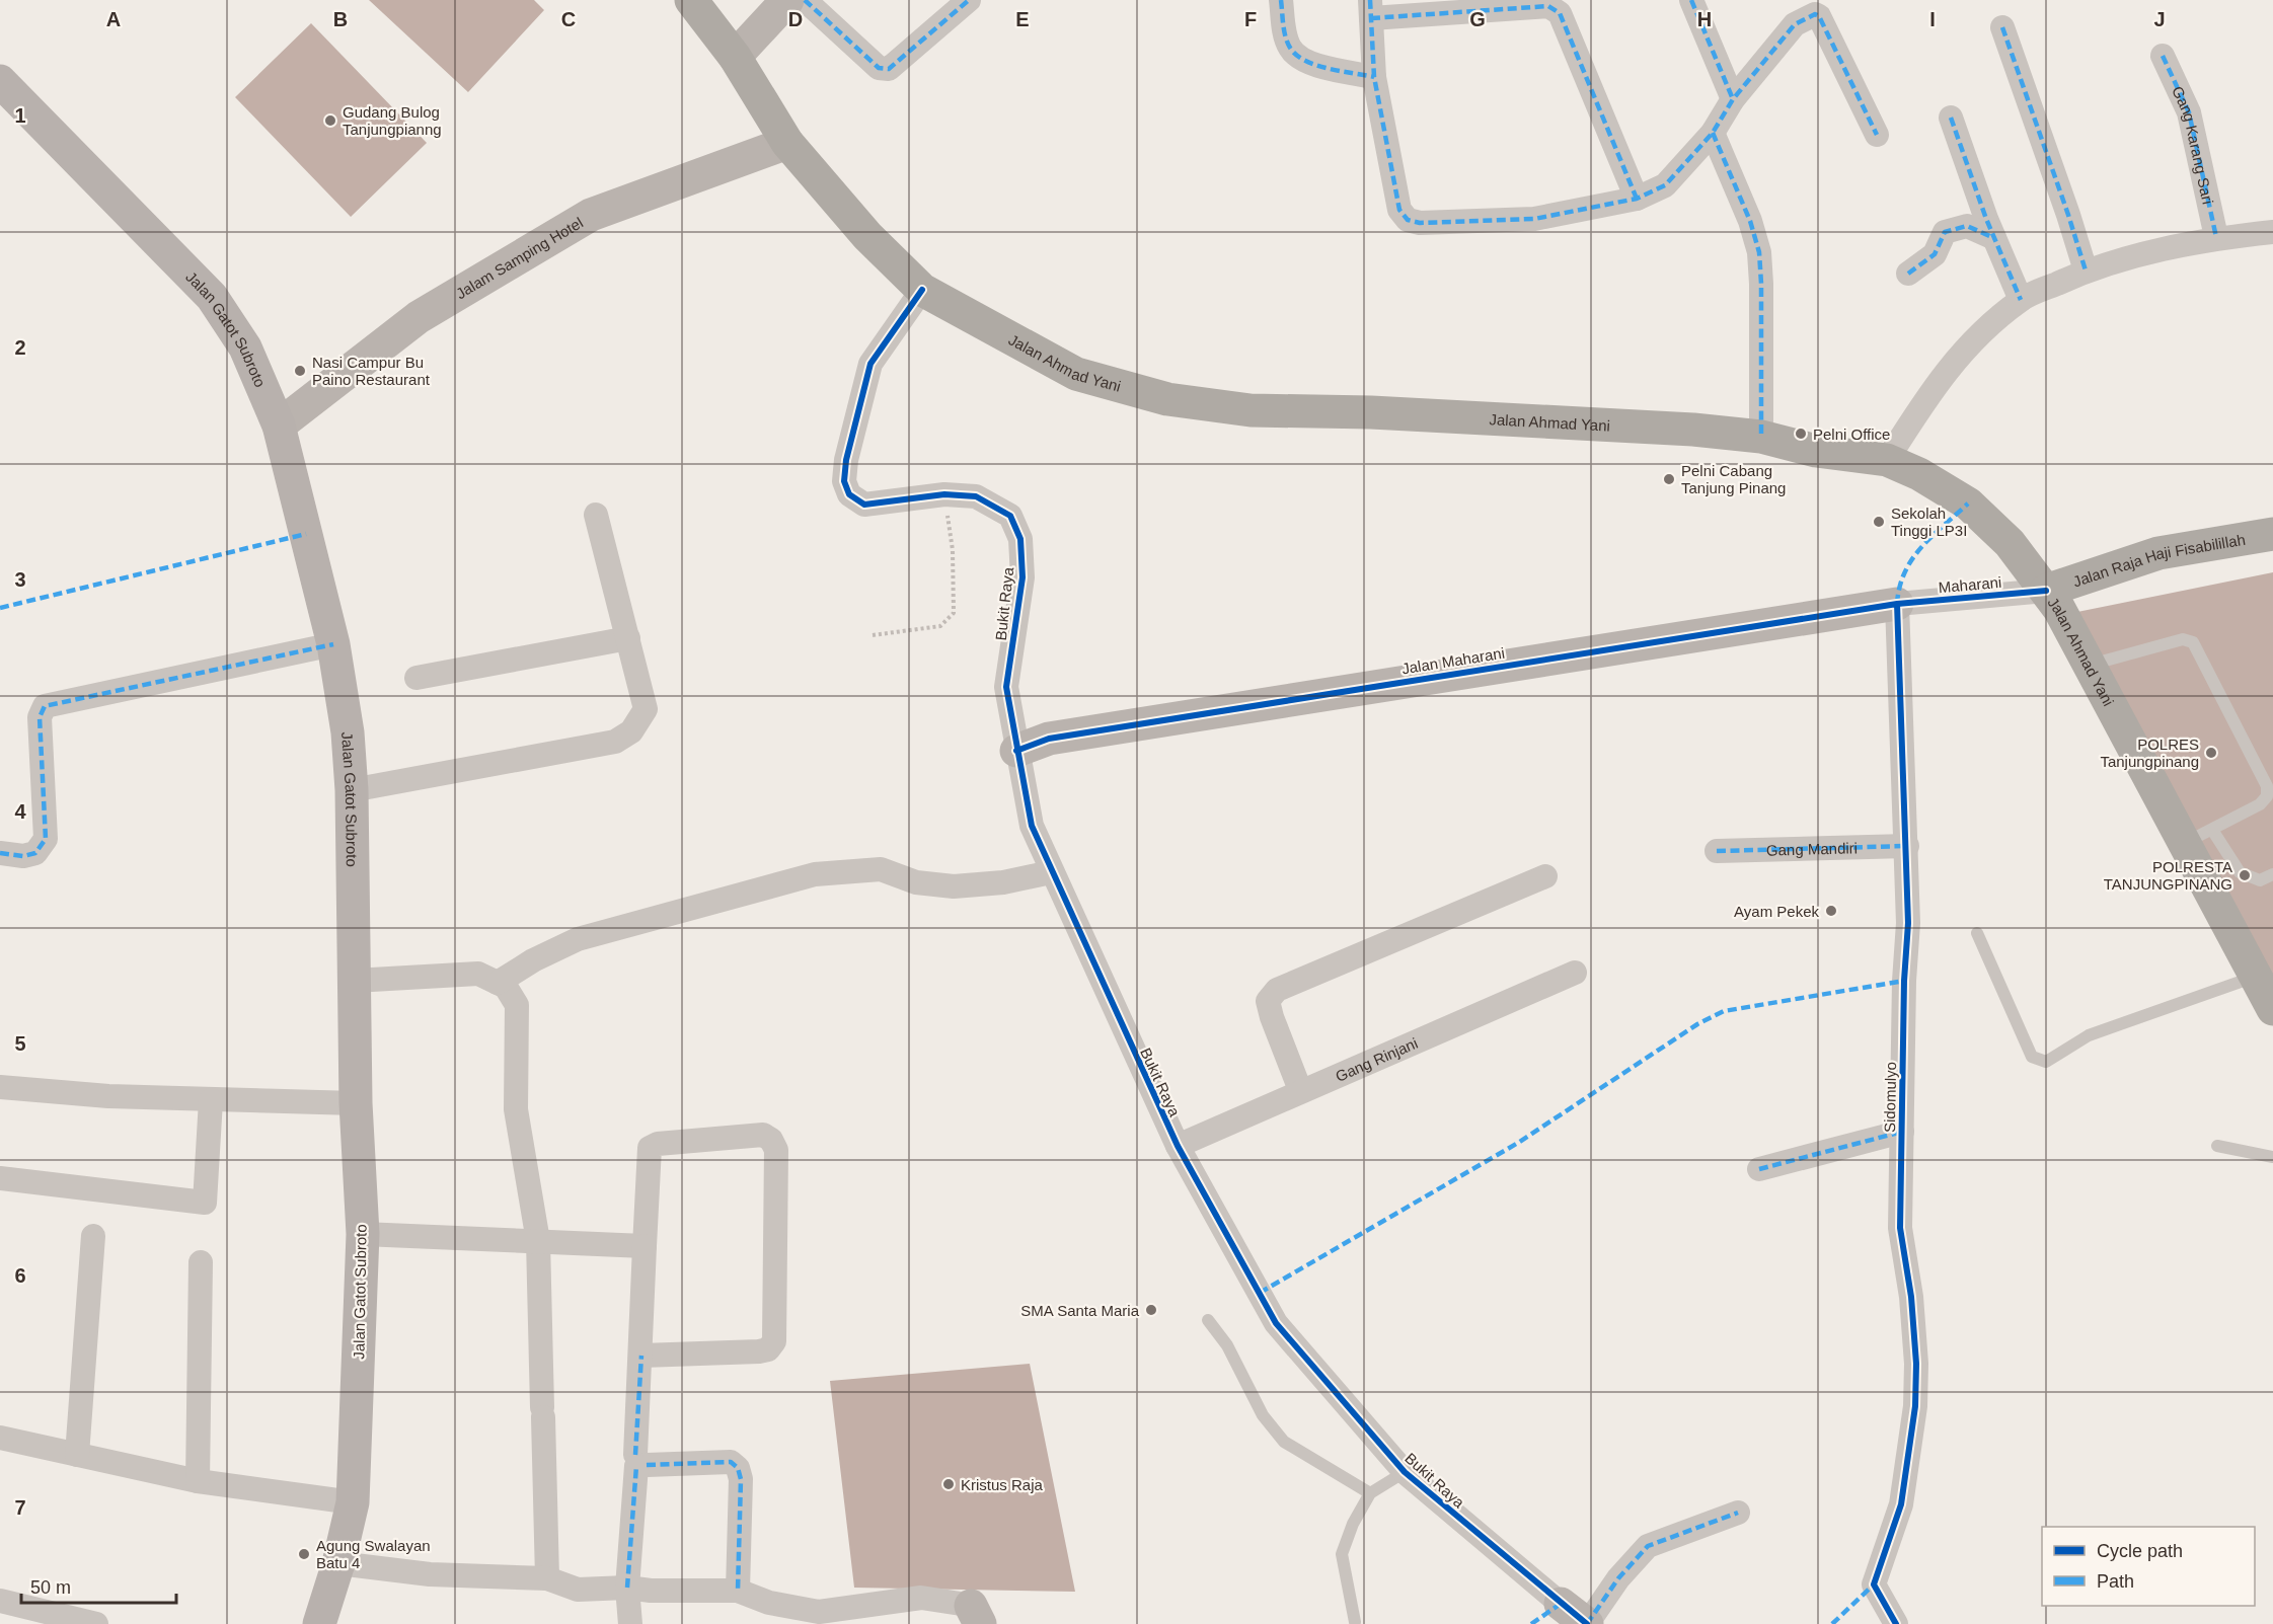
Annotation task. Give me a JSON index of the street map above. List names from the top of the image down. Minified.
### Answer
{"streets":{"highway":["Jalan Ahmad Yani","Jalan Raja Haji Fisabilillah"],"main road":["Jalan Gatot Subroto"],"street":["Gang Karang Sari","Jalam Samping Hotel","Maharani","Bukit Raya","Jalan Maharani","Gang Mandiri","Gang Rinjani","Sidomulyo"]},"crossings":[["Jalam Samping Hotel","Jalan Gatot Subroto"],["Jalam Samping Hotel","Jalan Ahmad Yani"],["Jalan Ahmad Yani","Jalan Raja Haji Fisabilillah"],["Jalan Ahmad Yani","Maharani"],["Jalan Ahmad Yani","Bukit Raya"],["Jalan Raja Haji Fisabilillah","Maharani"],["Maharani","Jalan Maharani"],["Maharani","Sidomulyo"],["Bukit Raya","Jalan Maharani"],["Bukit Raya","Gang Rinjani"],["Jalan Maharani","Sidomulyo"],["Gang Mandiri","Sidomulyo"]],"places":["Gudang Bulog Tanjungpianng","Nasi Campur Bu Paino Restaurant","Pelni Office","Pelni Cabang Tanjung Pinang","Sekolah Tinggi LP3I","POLRES Tanjungpinang","POLRESTA TANJUNGPINANG","Ayam Pekek","SMA Santa Maria","Kristus Raja","Agung Swalayan Batu 4"],"legend":["Cycle path","Path"],"scale_bar":"50 m","grid":{"columns":["A","B","C","D","E","F","G","H","I","J"],"rows":["1","2","3","4","5","6","7"]}}
